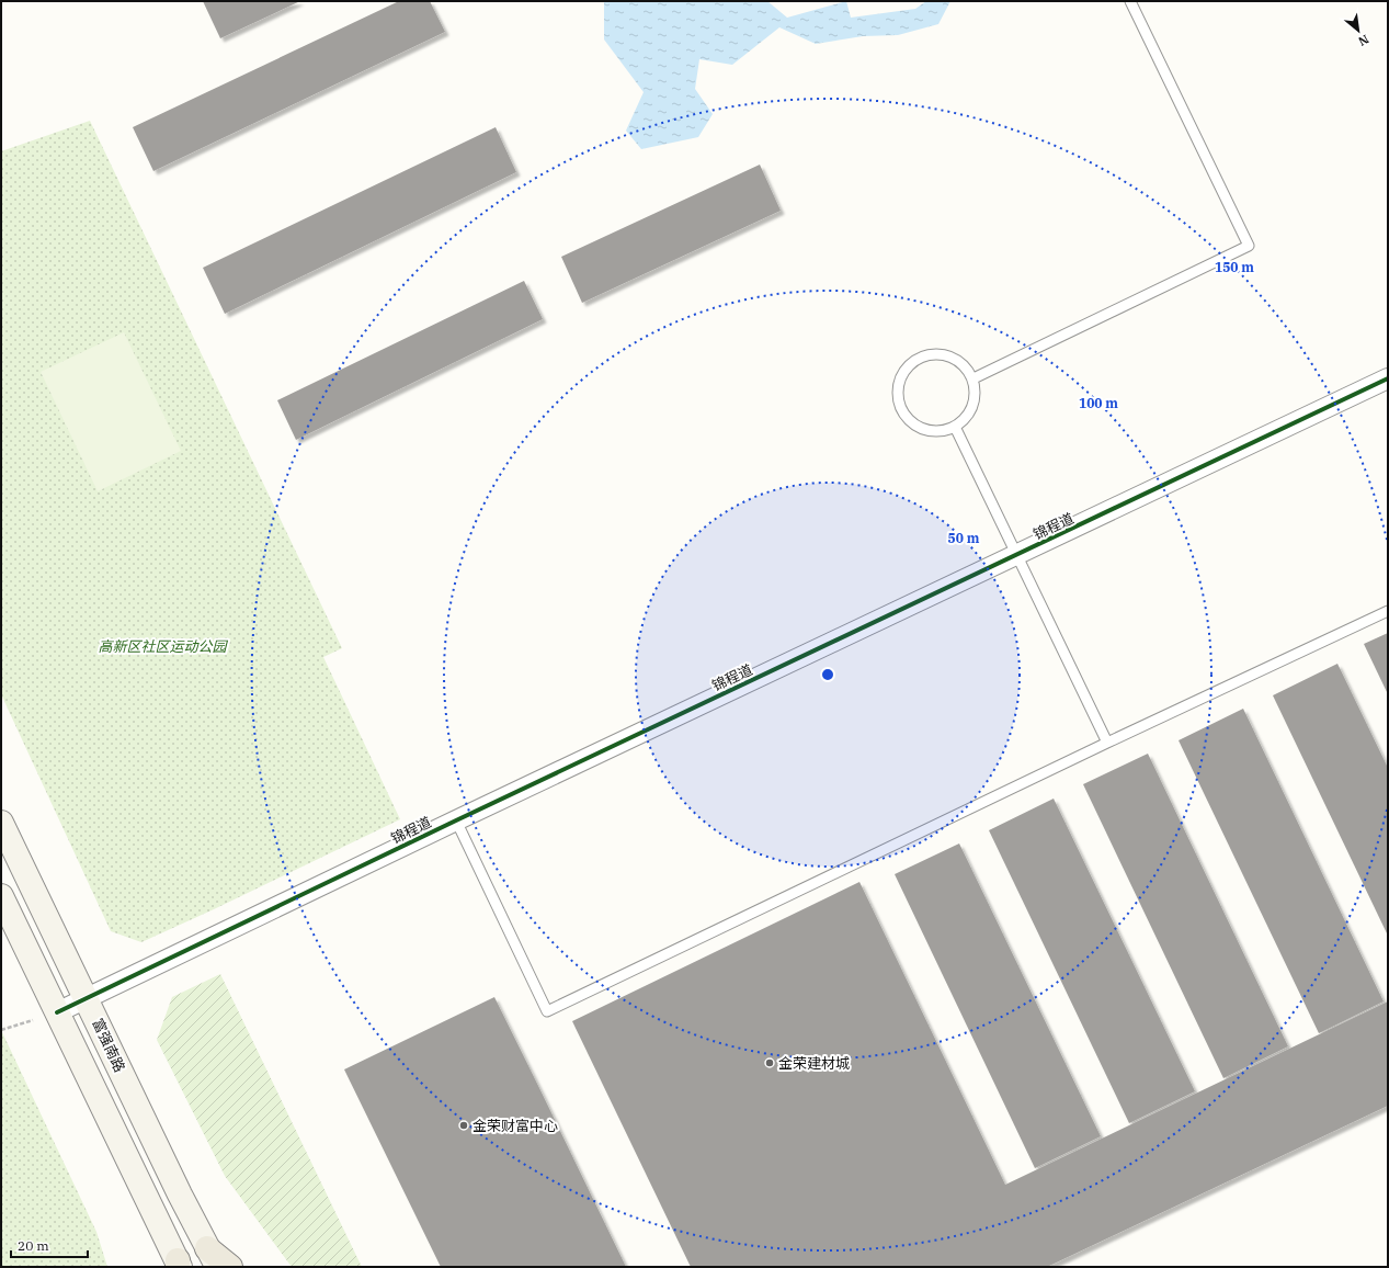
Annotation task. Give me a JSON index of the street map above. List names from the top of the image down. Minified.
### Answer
{"streets":{"main road":["富强南路"],"street":["锦程道"]},"crossings":[["锦程道","富强南路"]],"parks":["高新区社区运动公园"],"places":["金荣建材城","金荣财富中心"],"scale_bar":"20 m","north":"bottom right","rings":["150 m","100 m","50 m"]}
